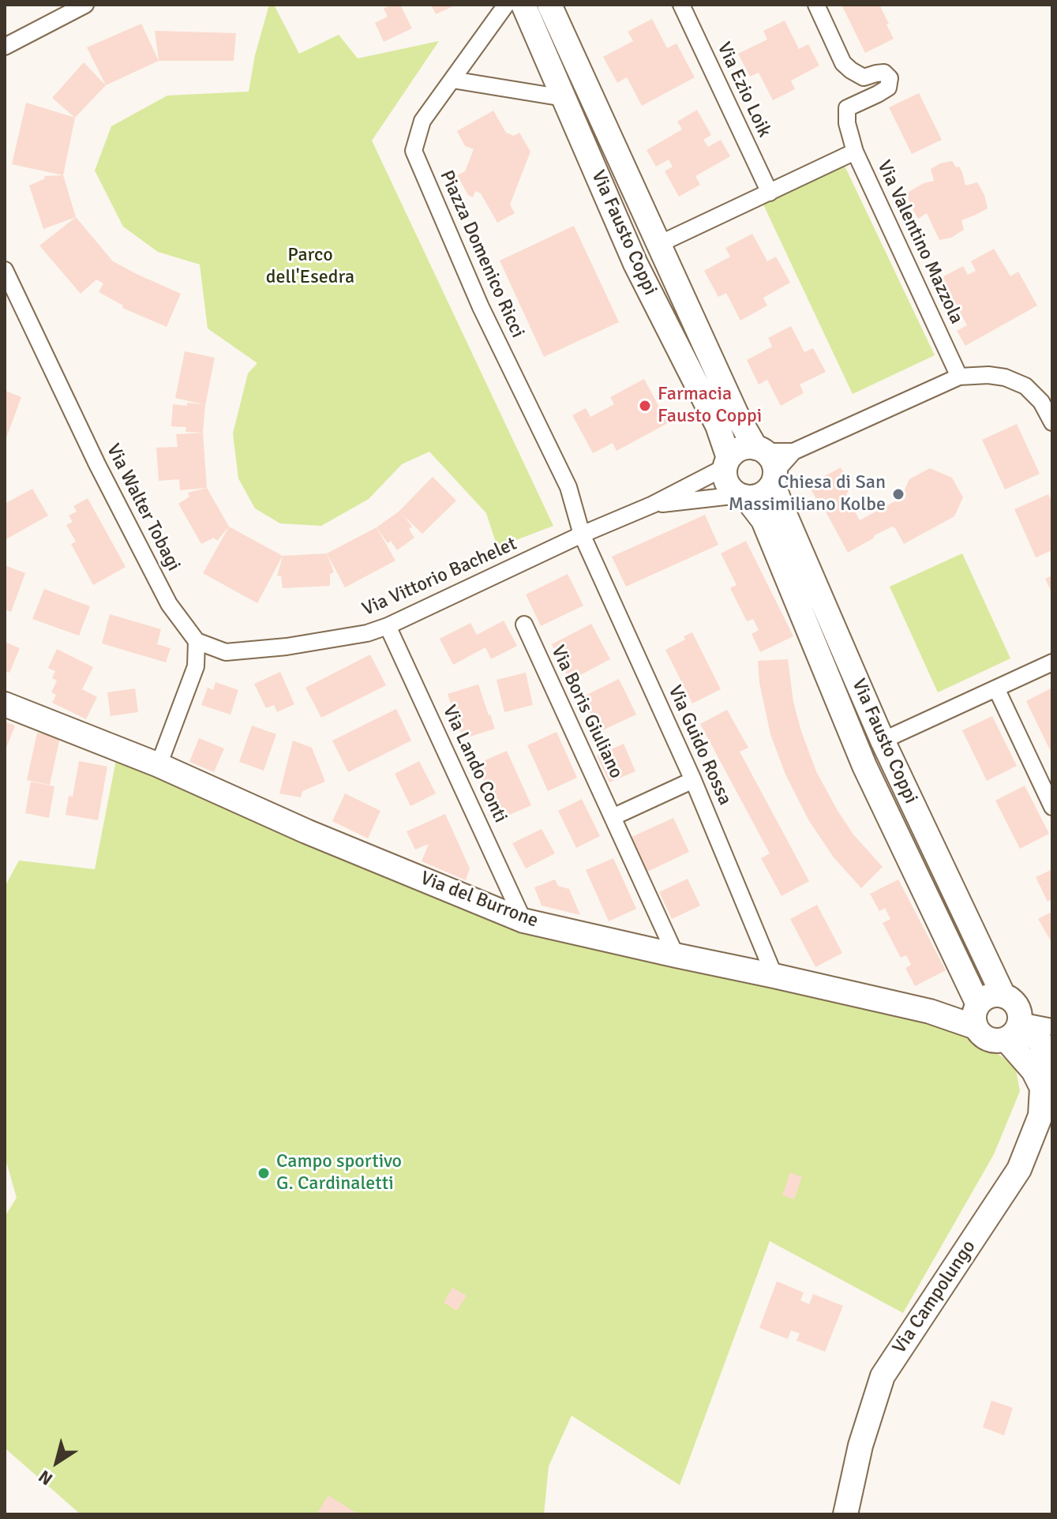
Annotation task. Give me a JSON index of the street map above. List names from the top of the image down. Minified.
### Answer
{"streets":{"street":["Via Ezio Loik","Via Fausto Coppi","Via Valentino Mazzola","Piazza Domenico Ricci","Via Walter Tobagi","Via Vittorio Bachelet","Via Boris Giuliano","Via Guido Rossa","Via Lando Conti","Via del Burrone","Via Campolungo"]},"crossings":[["Via Ezio Loik","Via Valentino Mazzola"],["Via Fausto Coppi","Via Valentino Mazzola"],["Via Fausto Coppi","Via Vittorio Bachelet"],["Via Fausto Coppi","Via del Burrone"],["Via Fausto Coppi","Via Campolungo"],["Piazza Domenico Ricci","Via Vittorio Bachelet"],["Piazza Domenico Ricci","Via Guido Rossa"],["Via Walter Tobagi","Via Vittorio Bachelet"],["Via Vittorio Bachelet","Via Guido Rossa"],["Via Vittorio Bachelet","Via Lando Conti"],["Via Boris Giuliano","Via del Burrone"],["Via Guido Rossa","Via del Burrone"],["Via Lando Conti","Via del Burrone"],["Via del Burrone","Via Campolungo"]],"parks":["Parco dell'Esedra"],"places":["Farmacia Fausto Coppi","Chiesa di San Massimiliano Kolbe","Campo sportivo G. Cardinaletti"],"north":"bottom left"}
